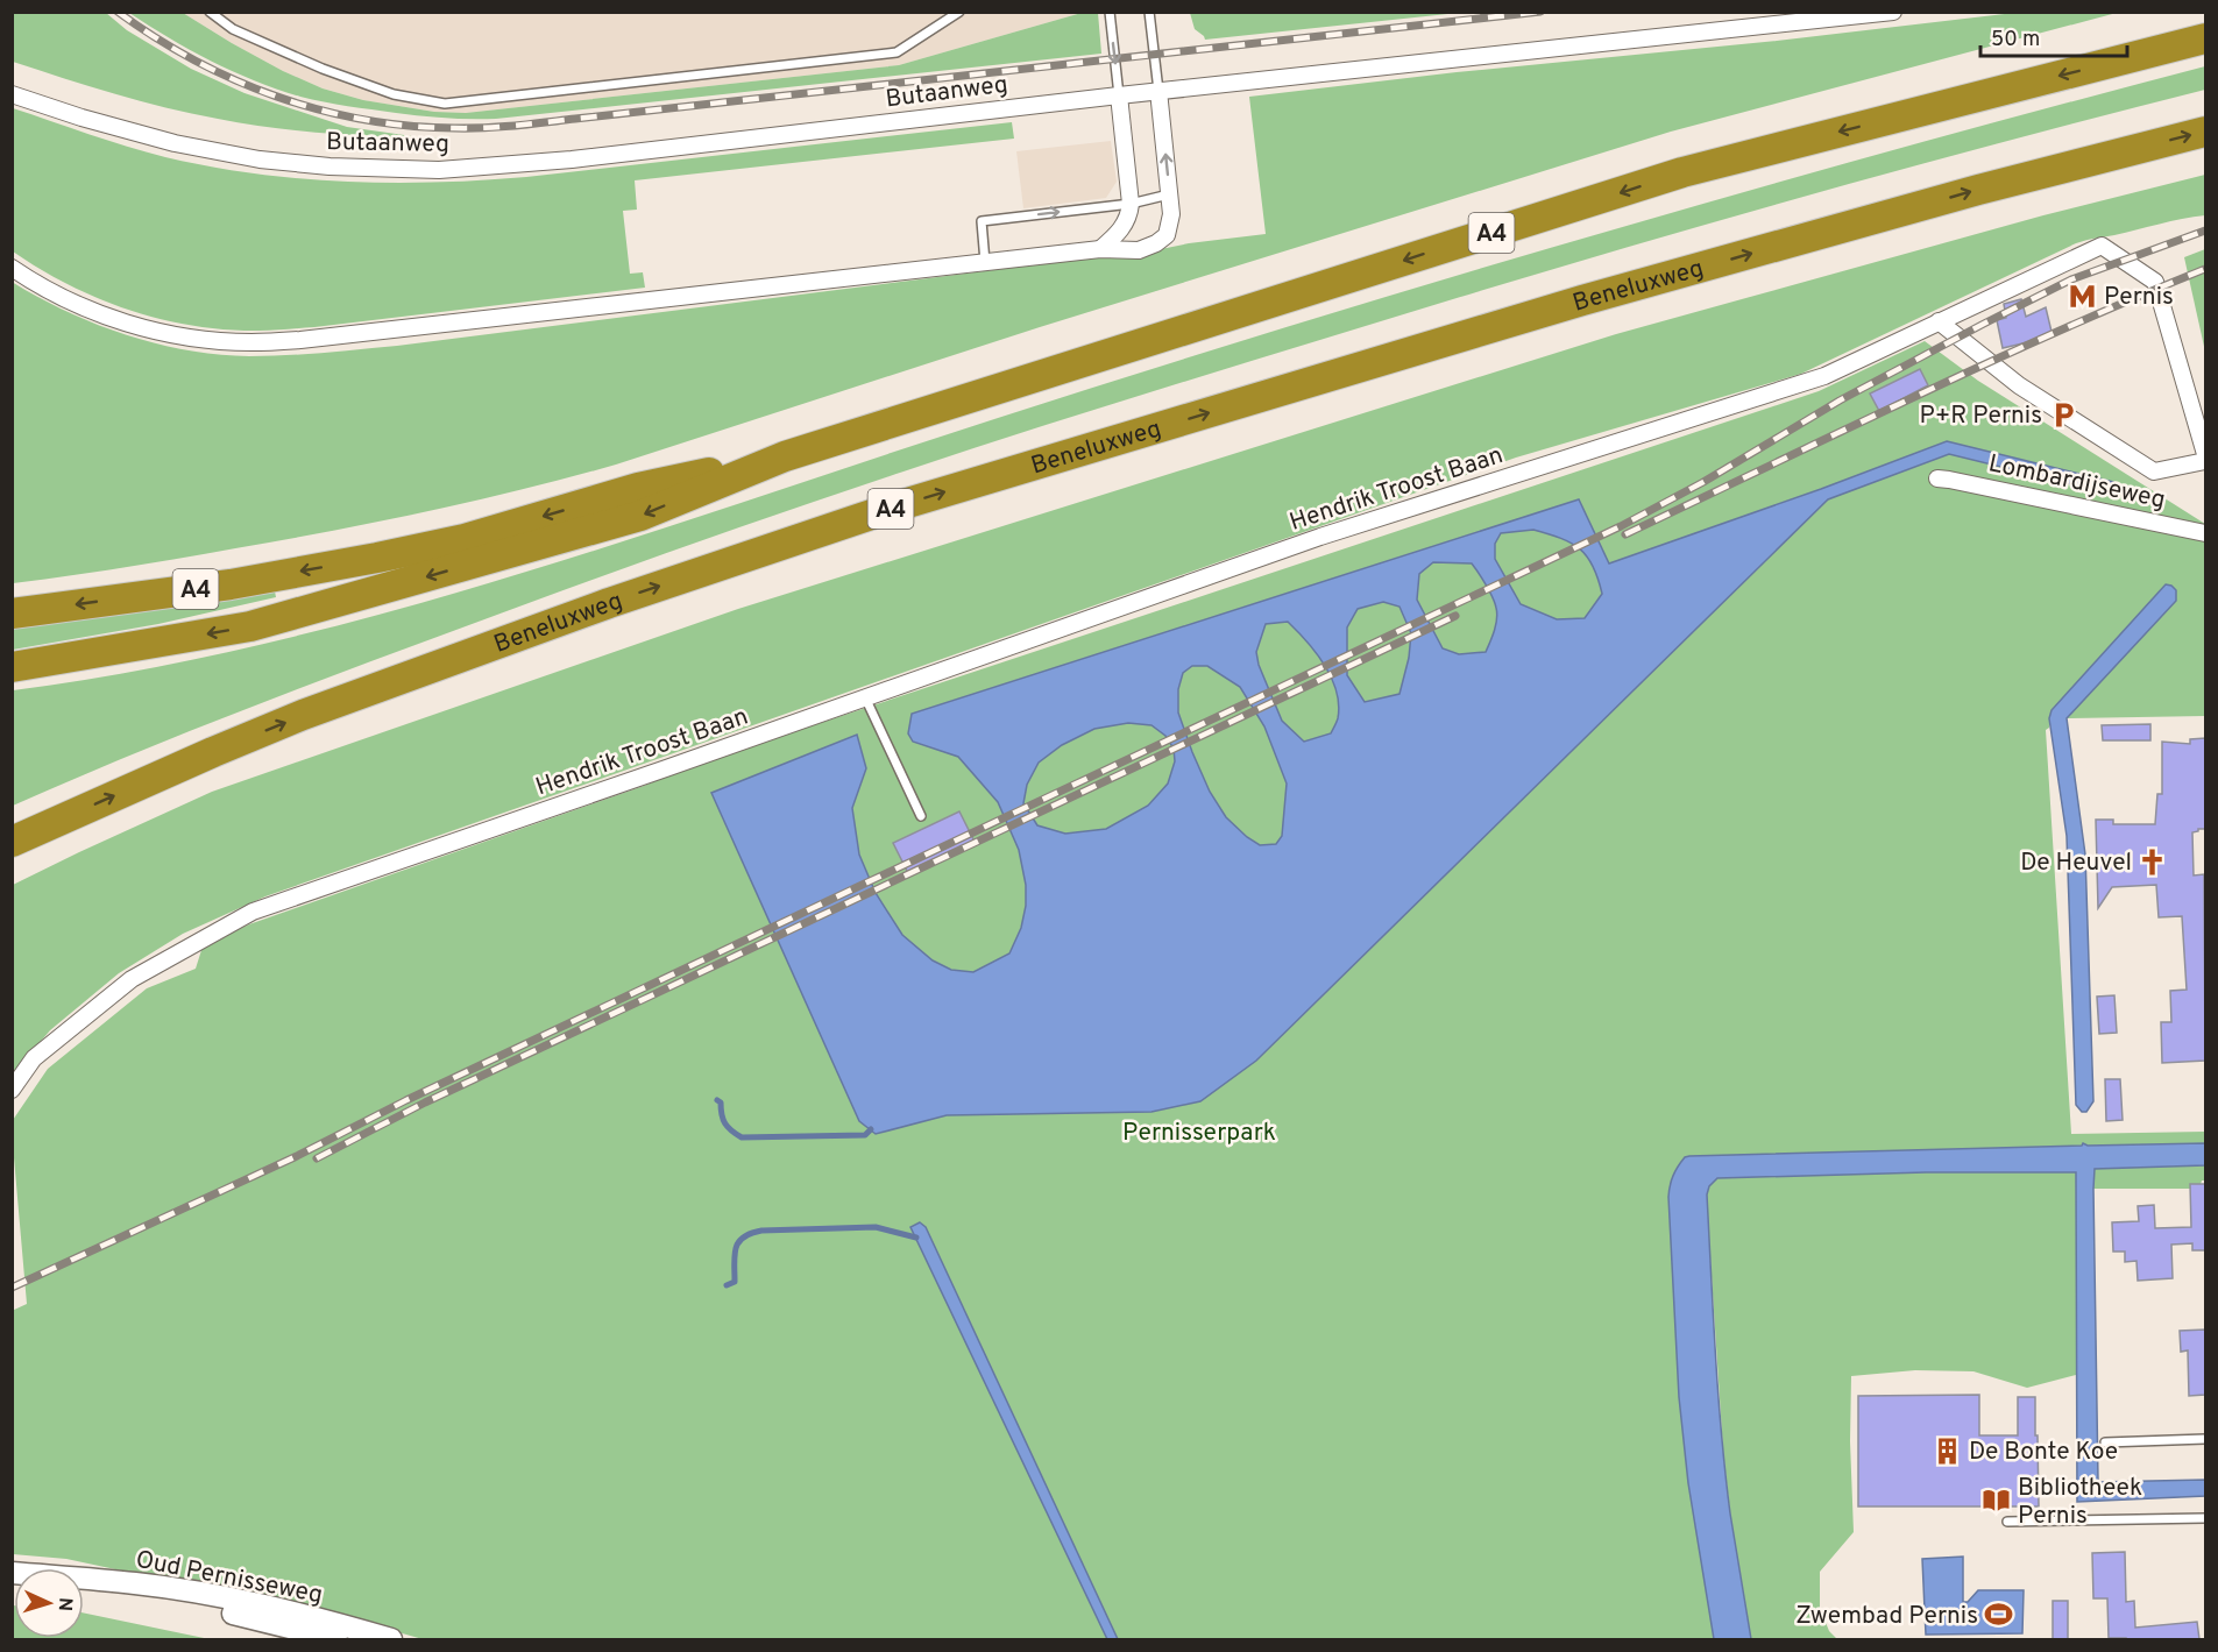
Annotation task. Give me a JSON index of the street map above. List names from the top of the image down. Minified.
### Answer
{"streets":{"highway":["A4","Beneluxweg"],"street":["Butaanweg","Lombardijseweg","Hendrik Troost Baan","Oud Pernisseweg"]},"parks":["Pernisserpark"],"places":{"metro station":["Pernis"],"parking":["P+R Pernis"],"church":["De Heuvel"],"building":["De Bonte Koe"],"library":["Bibliotheek Pernis"],"sports":["Zwembad Pernis"]},"scale_bar":"50 m","north":"right"}
